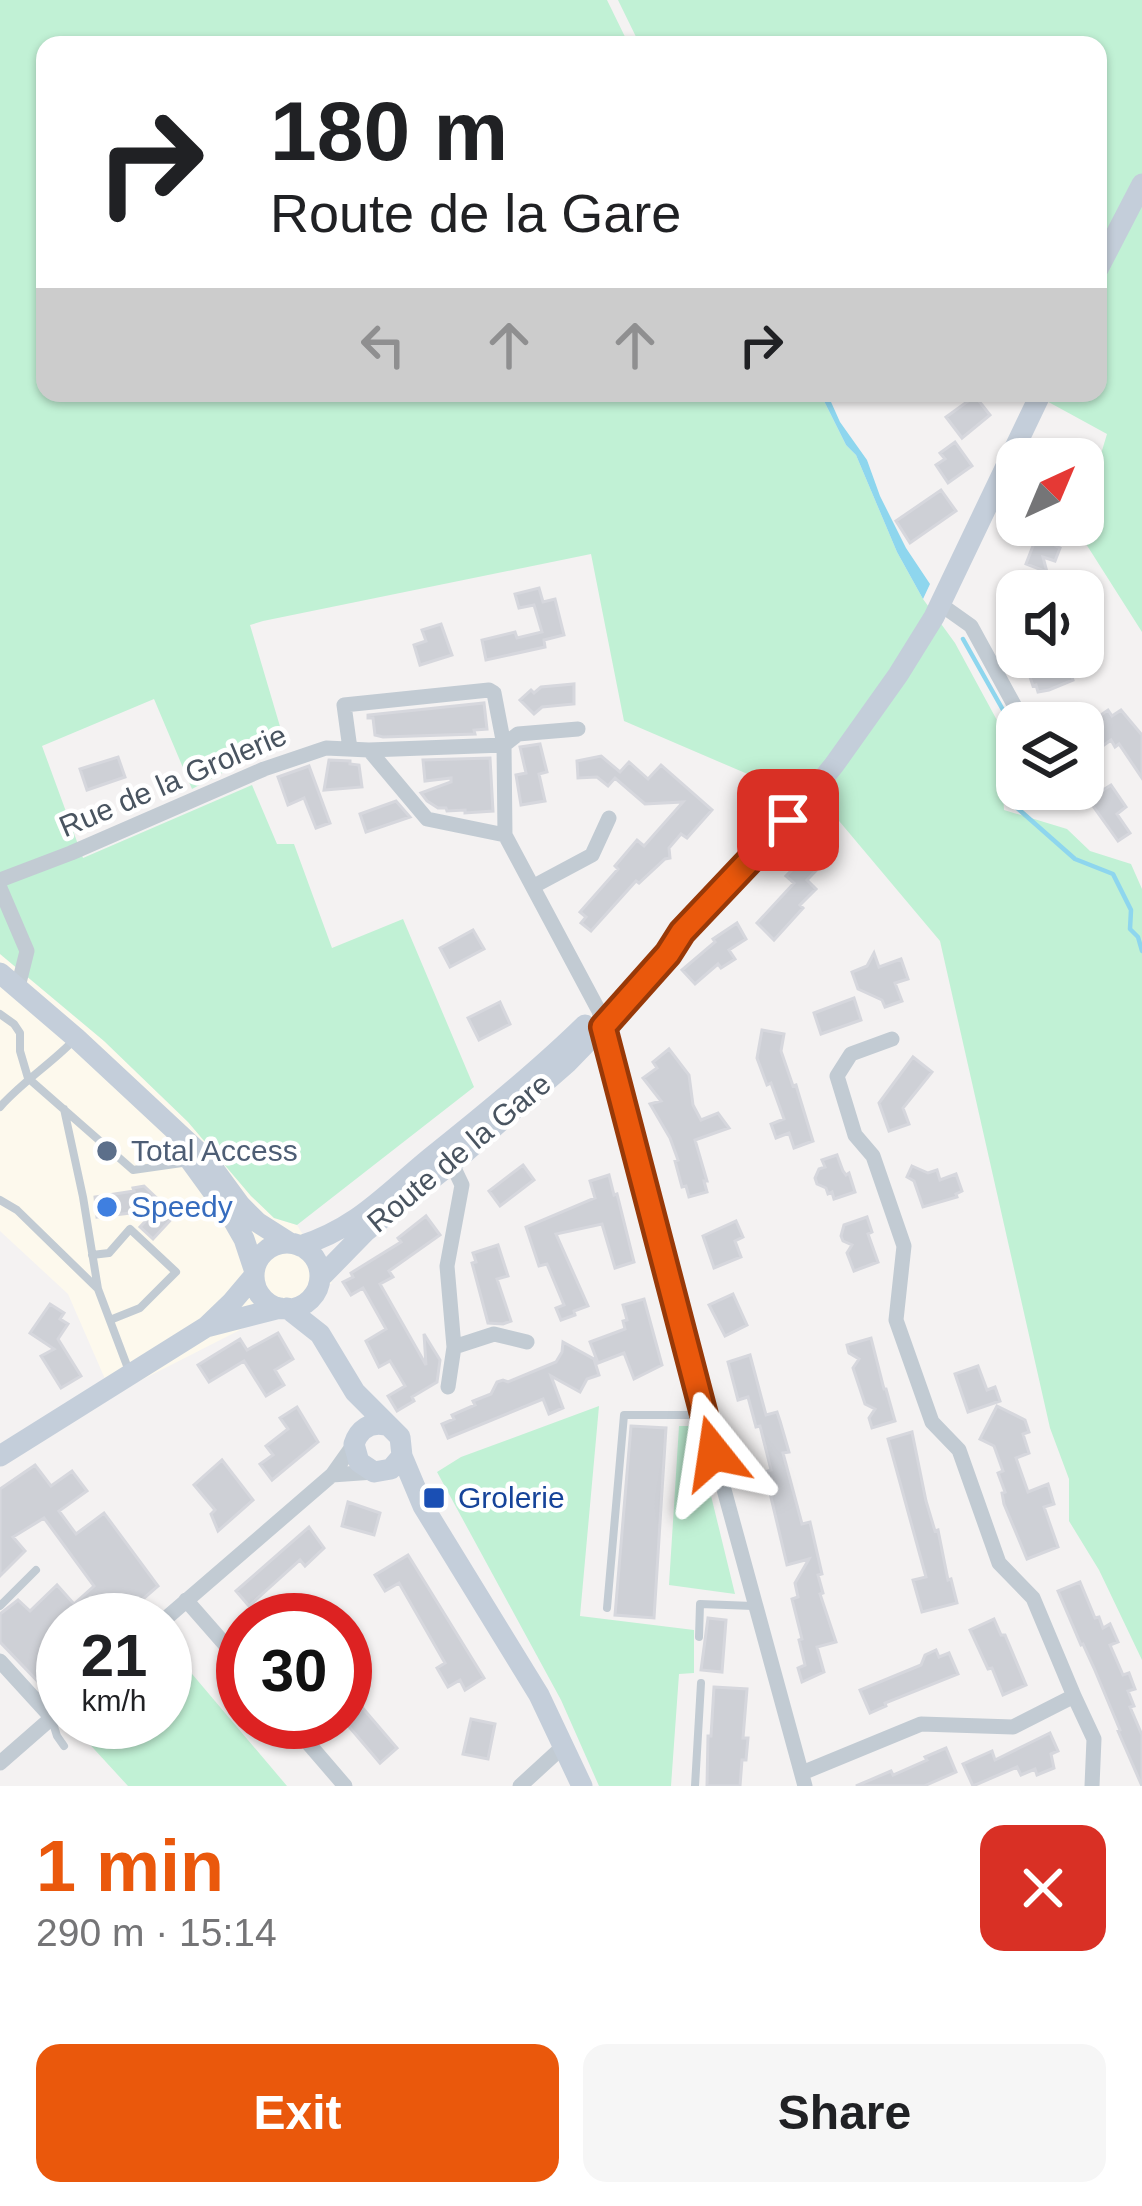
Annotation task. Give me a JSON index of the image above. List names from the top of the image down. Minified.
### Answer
{"streets":{"street":["Rue de la Grolerie","Route de la Gare"]},"places":{"other":["Total Access","Speedy"],"transit":["Grolerie"]},"north":"top right","page":{"turn":["180 m","Route de la Gare"],"speed":"21 km/h","limit":"30","heading":["1 min","290 m · 15:14"],"buttons":["Exit","Share"]}}
